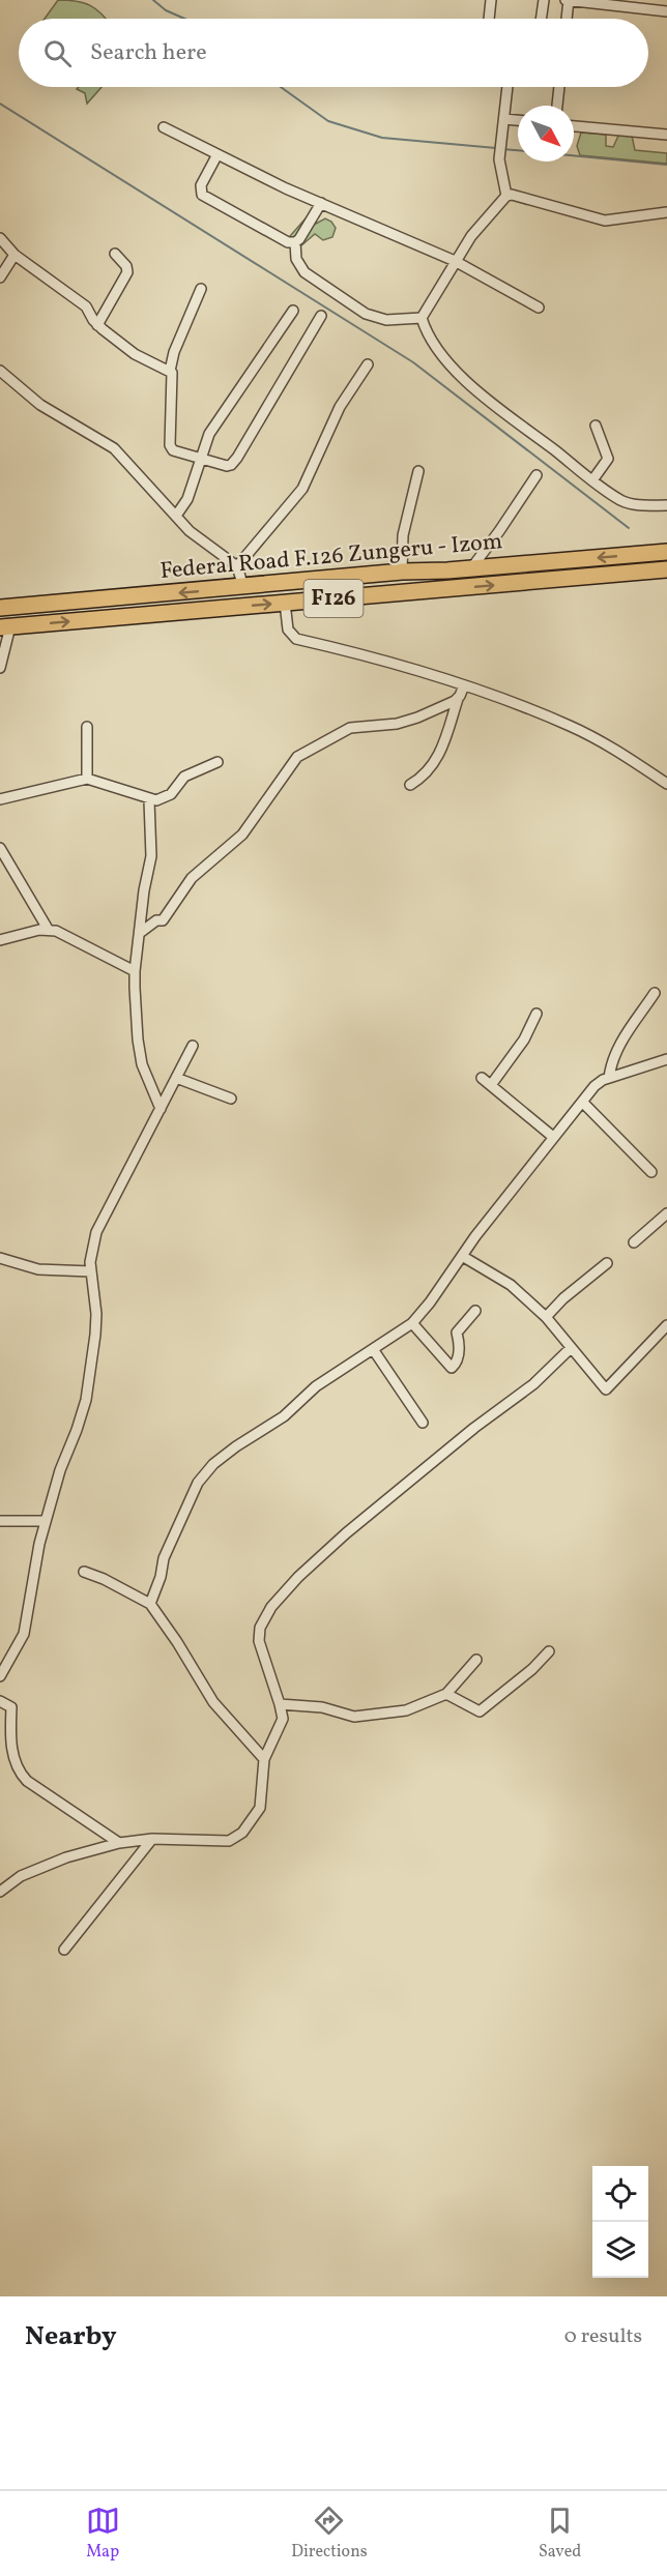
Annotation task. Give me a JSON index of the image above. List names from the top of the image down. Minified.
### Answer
{"streets":{"main road":["Federal Road F.126 Zungeru - Izom","F126"]},"north":"bottom right","page":{"search":"Search here","heading":["Nearby","0 results"],"nav":["Map","Directions","Saved"]}}
